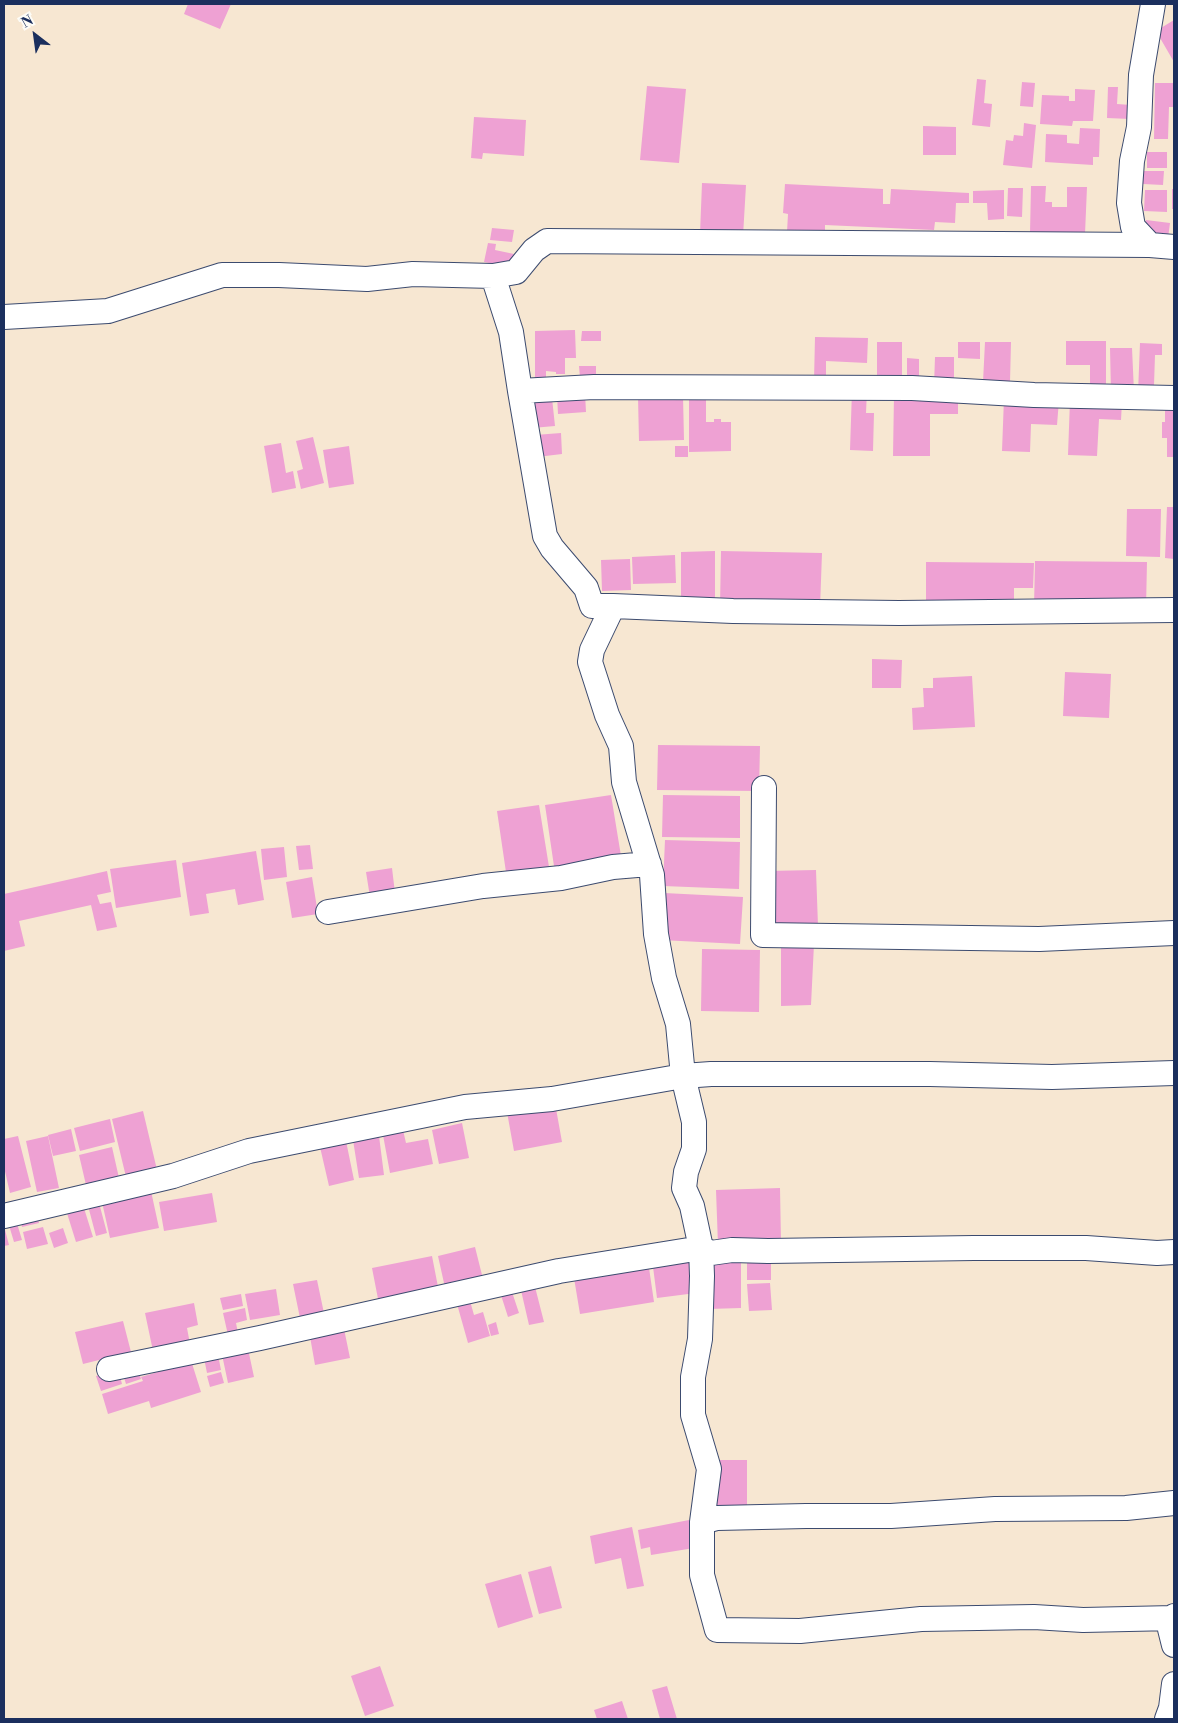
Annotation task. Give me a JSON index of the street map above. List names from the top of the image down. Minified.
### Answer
{"north":"top left"}
